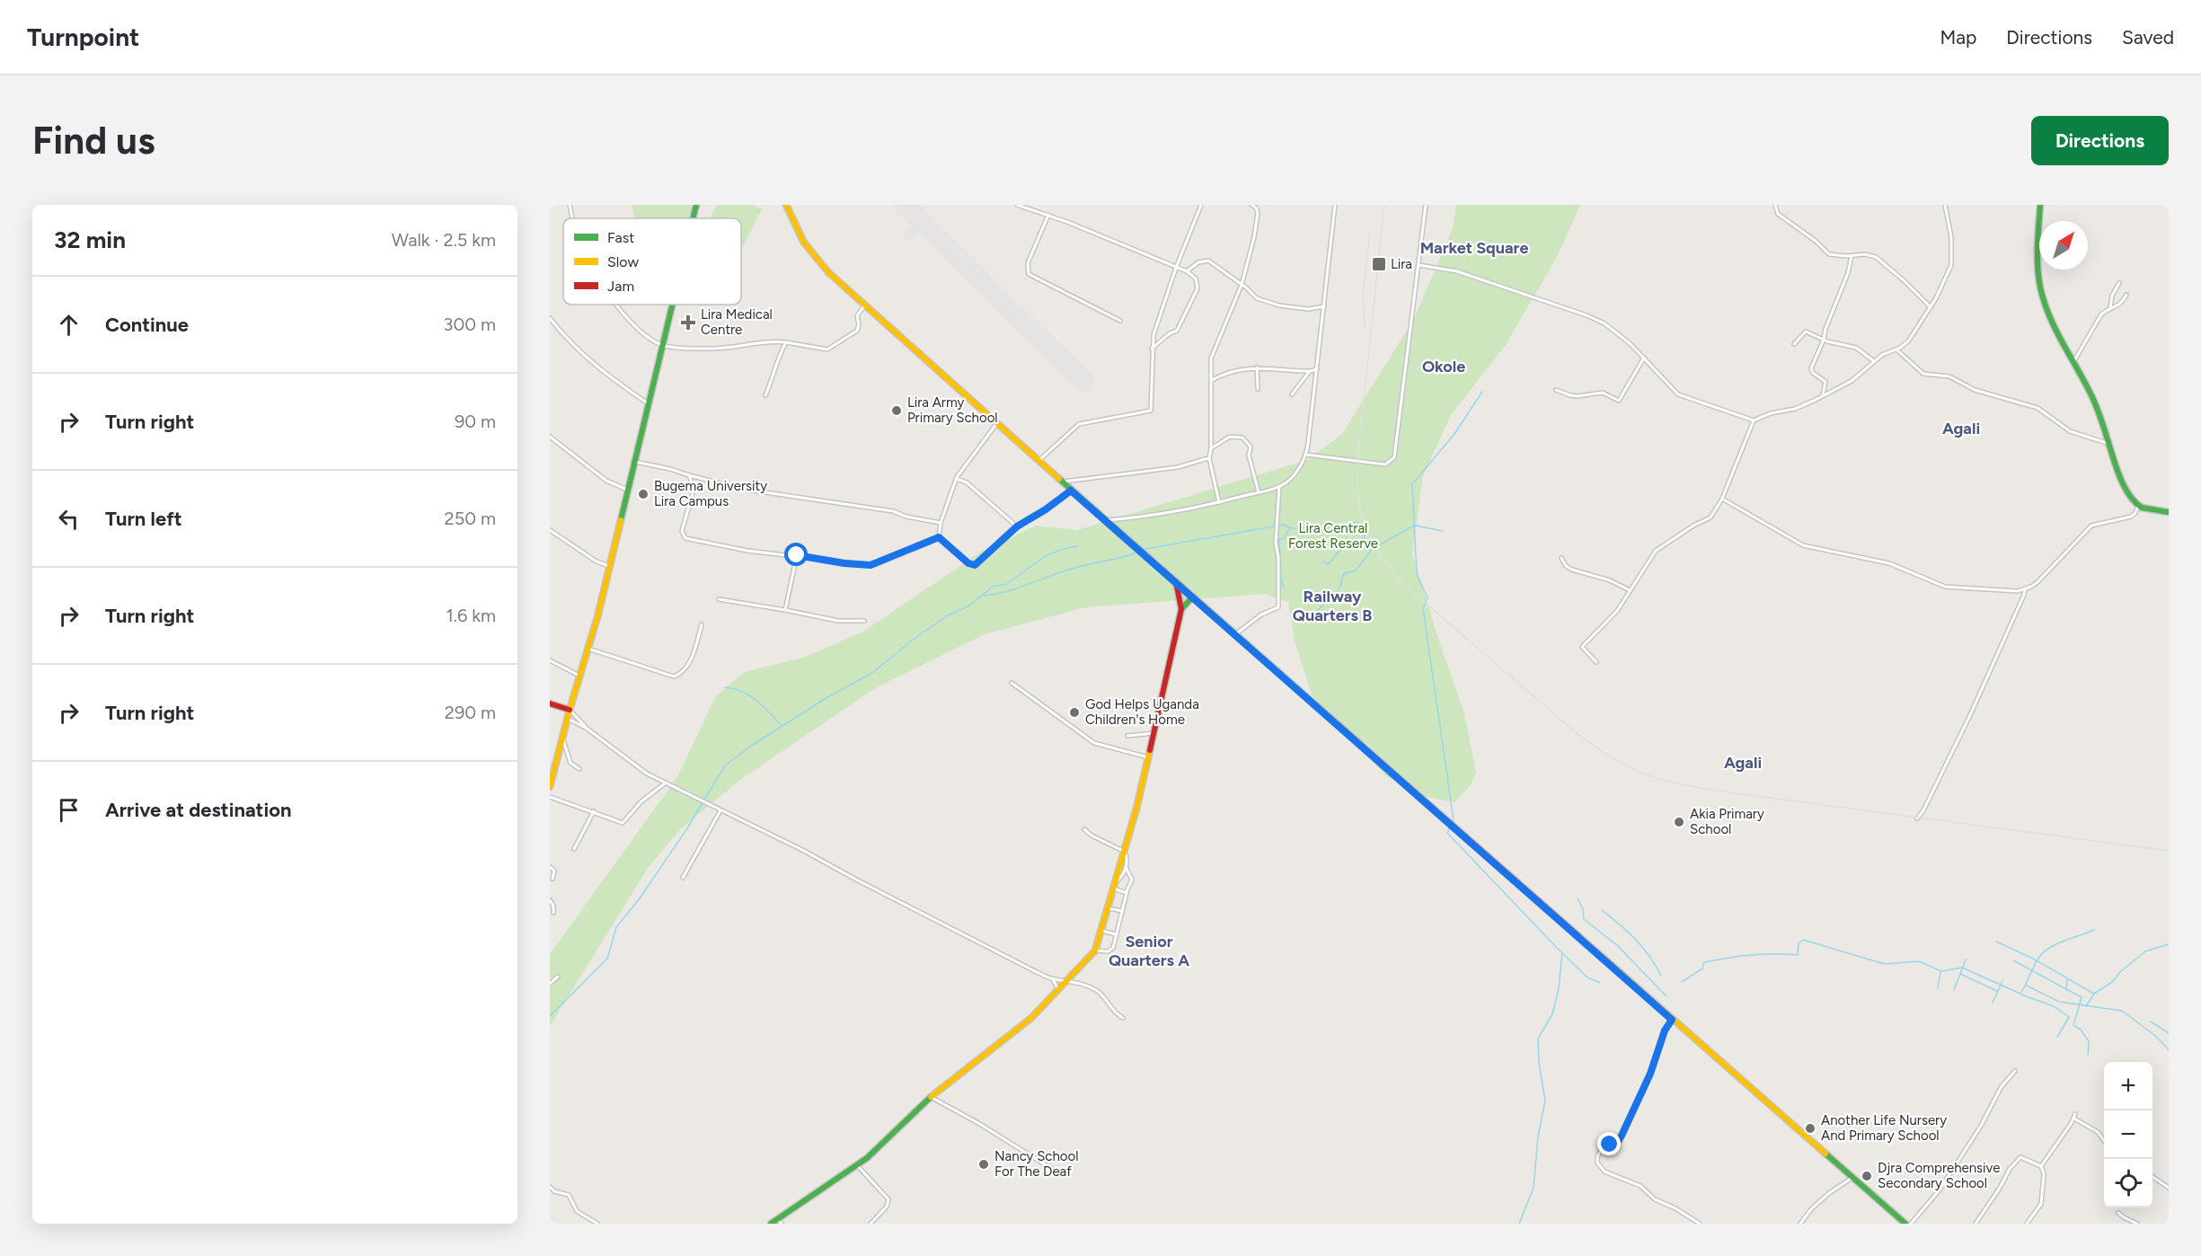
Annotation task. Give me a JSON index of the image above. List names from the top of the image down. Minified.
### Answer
{"districts":["Market Square","Okole","Agali","Railway Quarters B","Agali","Senior Quarters A"],"parks":["Lira Central Forest Reserve"],"places":{"transit":["Lira"],"health":["Lira Medical Centre"],"other":["Lira Army Primary School","Bugema University Lira Campus","God Helps Uganda Children's Home","Akia Primary School","Another Life Nursery And Primary School","Nancy School For The Deaf","Djra Comprehensive Secondary School"]},"legend":["Fast","Slow","Jam"],"north":"top right","page":{"header":"Turnpoint","nav":["Map","Directions","Saved"],"buttons":"Directions","title":"Find us","heading":["32 min","Walk · 2.5 km"],"list":[["Continue","300 m"],["Turn right","90 m"],["Turn left","250 m"],["Turn right","1.6 km"],["Turn right","290 m"],"Arrive at destination"],"map_buttons":["+","−"]}}
